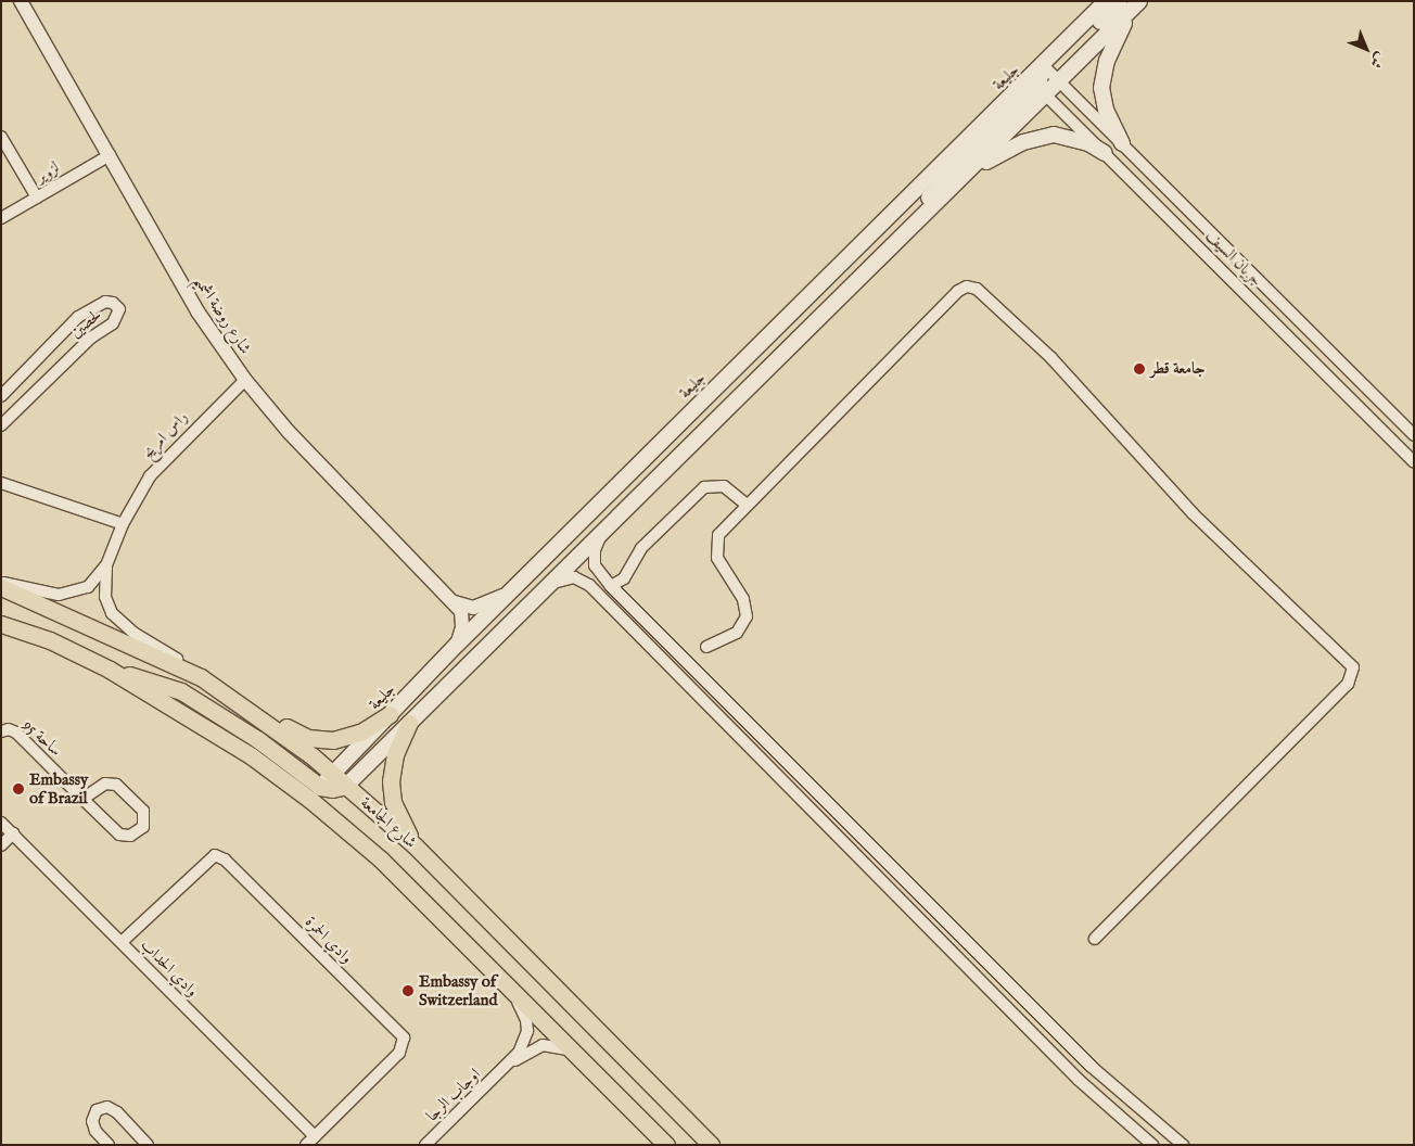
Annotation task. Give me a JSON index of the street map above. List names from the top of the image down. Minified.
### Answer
{"streets":{"main road":["جليعة","شارع الجامعة"],"street":["لزوير","جريان السيف","شارع روضة اشميم","لحصين","راس امريح","ساحة 95","وادي الحمرة","وادي الحداب","اوجاب الرجا"]},"crossings":[["جليعة","جريان السيف"],["جليعة","شارع الجامعة"],["لزوير","شارع روضة اشميم"],["شارع روضة اشميم","راس امريح"],["راس امريح","شارع الجامعة"],["شارع الجامعة","اوجاب الرجا"],["وادي الحمرة","وادي الحداب"]],"places":["جامعة قطر","Embassy of Brazil","Embassy of Switzerland"],"north":"bottom right"}
